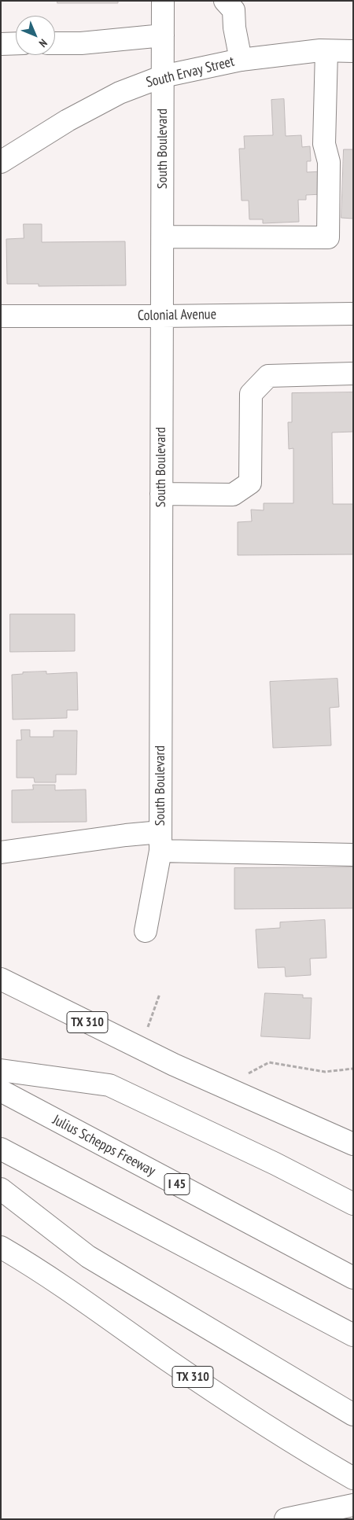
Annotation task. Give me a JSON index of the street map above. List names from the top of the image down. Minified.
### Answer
{"streets":{"main road":["South Ervay Street","South Boulevard","Colonial Avenue","TX 310","Julius Schepps Freeway","I 45"]},"crossings":[["South Ervay Street","South Boulevard"],["South Boulevard","Colonial Avenue"]],"north":"bottom right"}
